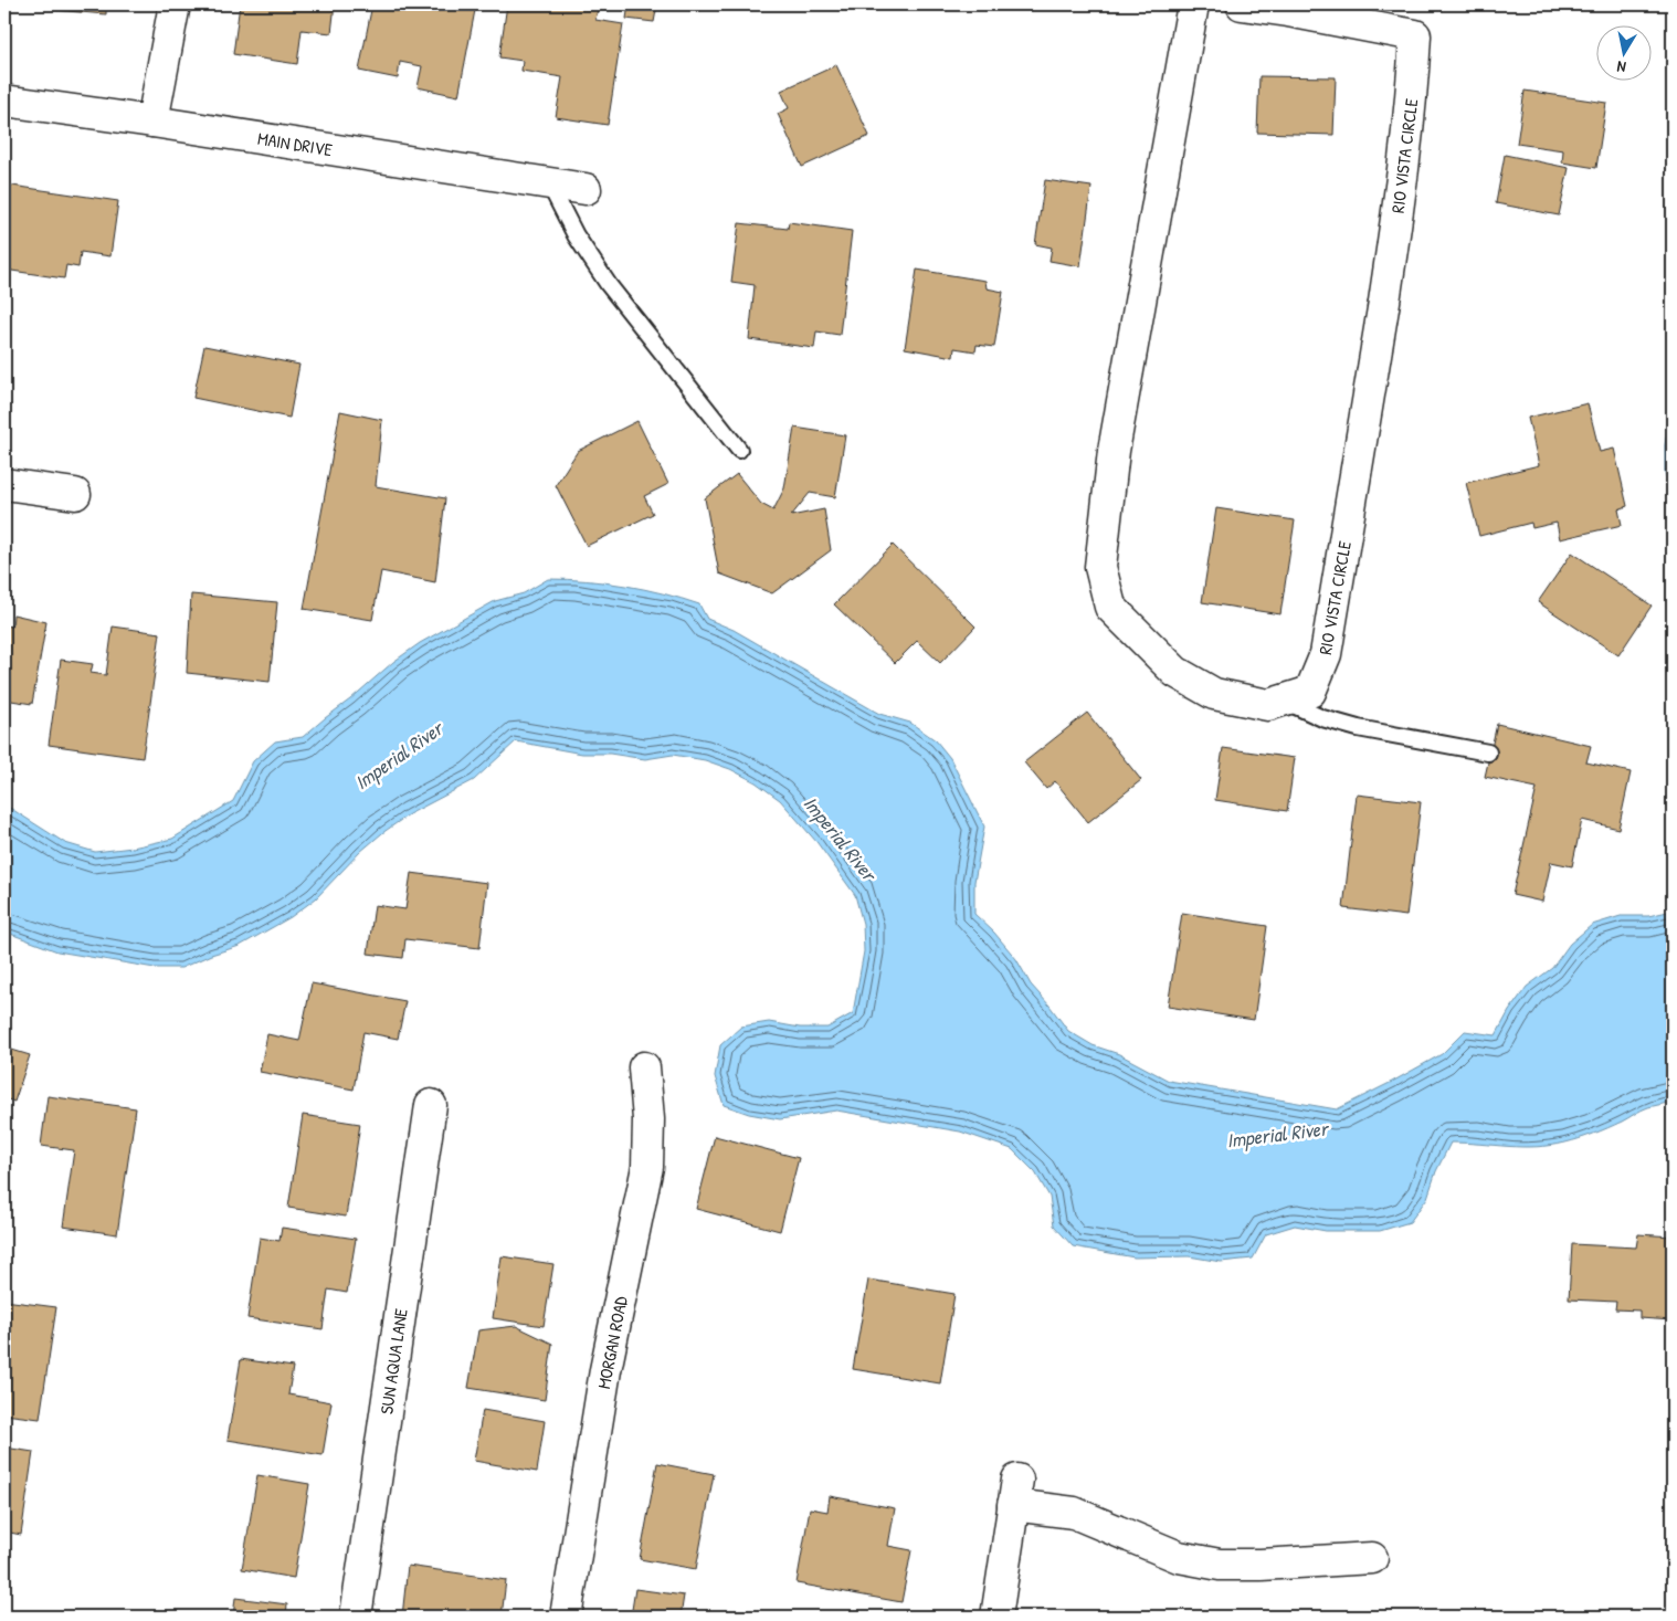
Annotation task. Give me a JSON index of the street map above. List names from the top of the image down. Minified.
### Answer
{"streets":{"street":["MAIN DRIVE","RIO VISTA CIRCLE","MORGAN ROAD","SUN AQUA LANE"]},"water":["Imperial River"],"north":"bottom"}
